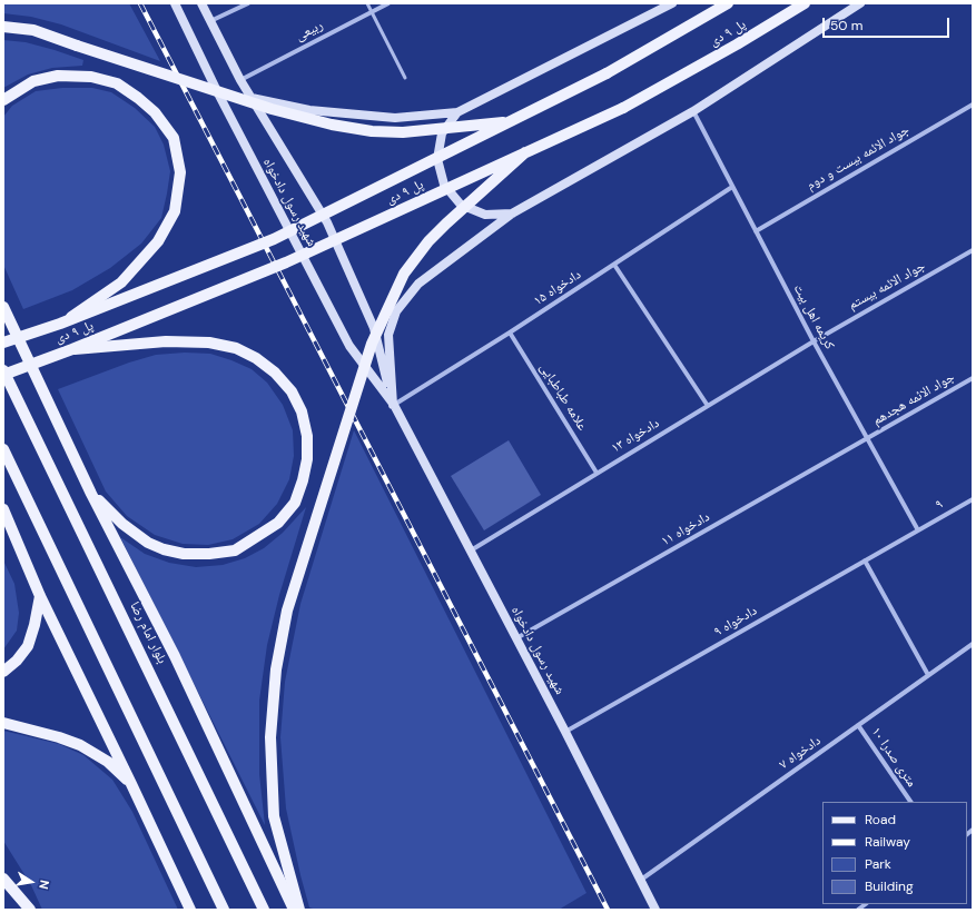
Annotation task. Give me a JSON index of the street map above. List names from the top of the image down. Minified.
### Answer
{"streets":{"main road":["پل ۹ دی","بلوار امام رضا"],"street":["ربیعی","جواد الائمه بیست و دوم","شهید رسول دادخواه","جواد الائمه بیستم","دادخواه ۱۵","کریمه اهل بیت","علامه طباطبایی","جواد الائمه هجدهم","دادخواه ۱۳","۹","دادخواه ۱۱","دادخواه ۹","دادخواه ۷","۱۰ متری صدرا"]},"crossings":[["ربیعی","شهید رسول دادخواه"],["جواد الائمه بیست و دوم","کریمه اهل بیت"],["شهید رسول دادخواه","دادخواه ۱۵"],["شهید رسول دادخواه","دادخواه ۱۳"],["شهید رسول دادخواه","دادخواه ۱۱"],["شهید رسول دادخواه","دادخواه ۹"],["شهید رسول دادخواه","دادخواه ۷"],["جواد الائمه بیستم","کریمه اهل بیت"],["جواد الائمه بیستم","دادخواه ۱۳"],["دادخواه ۱۵","کریمه اهل بیت"],["دادخواه ۱۵","علامه طباطبایی"],["کریمه اهل بیت","جواد الائمه هجدهم"],["کریمه اهل بیت","دادخواه ۱۳"],["کریمه اهل بیت","۹"],["کریمه اهل بیت","دادخواه ۱۱"],["کریمه اهل بیت","دادخواه ۹"],["علامه طباطبایی","دادخواه ۱۳"],["جواد الائمه هجدهم","دادخواه ۱۱"],["۹","دادخواه ۹"],["دادخواه ۷","۱۰ متری صدرا"]],"legend":["Road","Railway","Park","Building"],"scale_bar":"50 m","north":"right"}
